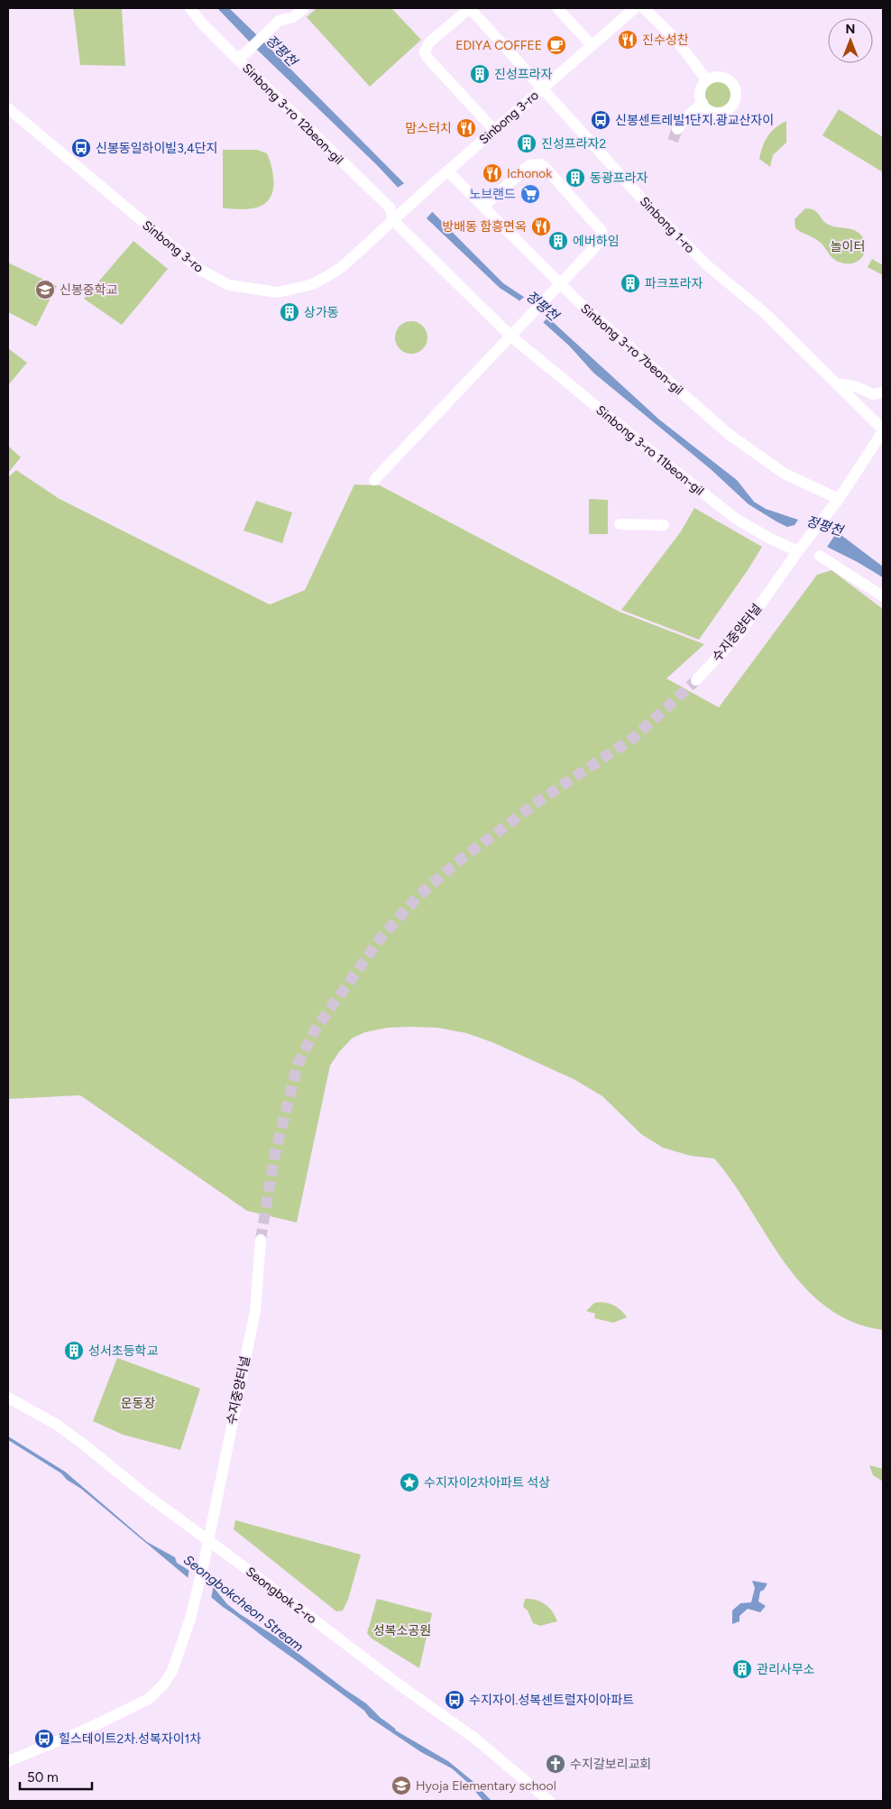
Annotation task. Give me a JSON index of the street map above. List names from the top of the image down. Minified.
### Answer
{"streets":{"street":["Sinbong 3-ro 12beon-gil","Sinbong 3-ro","Sinbong 1-ro","Sinbong 3-ro 7beon-gil","Sinbong 3-ro 11beon-gil","수지중앙터널","Seongbok 2-ro"]},"crossings":[["Sinbong 3-ro 12beon-gil","Sinbong 3-ro"],["Sinbong 3-ro 12beon-gil","Sinbong 3-ro 11beon-gil"],["Sinbong 3-ro","Sinbong 1-ro"],["Sinbong 3-ro","Sinbong 3-ro 7beon-gil"],["Sinbong 3-ro","Sinbong 3-ro 11beon-gil"],["Sinbong 1-ro","수지중앙터널"],["Sinbong 3-ro 7beon-gil","수지중앙터널"],["Sinbong 3-ro 11beon-gil","수지중앙터널"],["수지중앙터널","Seongbok 2-ro"]],"water":["정평천","Seongbokcheon Stream"],"parks":["놀이터","운동장","성복소공원"],"places":{"restaurant":["진수성찬","맘스터치","Ichonok","방배동 함흥면옥"],"cafe":["EDIYA COFFEE"],"building":["진성프라자","진성프라자2","동광프라자","에버하임","파크프라자","상가동","성서초등학교","관리사무소"],"bus stop":["신봉센트레빌1단지.광교산자이","신봉동일하이빌3,4단지","수지자이.성복센트럴자이아파트","힐스테이트2차.성복자이1차"],"supermarket":["노브랜드"],"school or university":["신봉중학교","Hyoja Elementary school"],"place":["수지자이2차아파트 석상"],"church":["수지갈보리교회"]},"scale_bar":"50 m","north":"top"}
